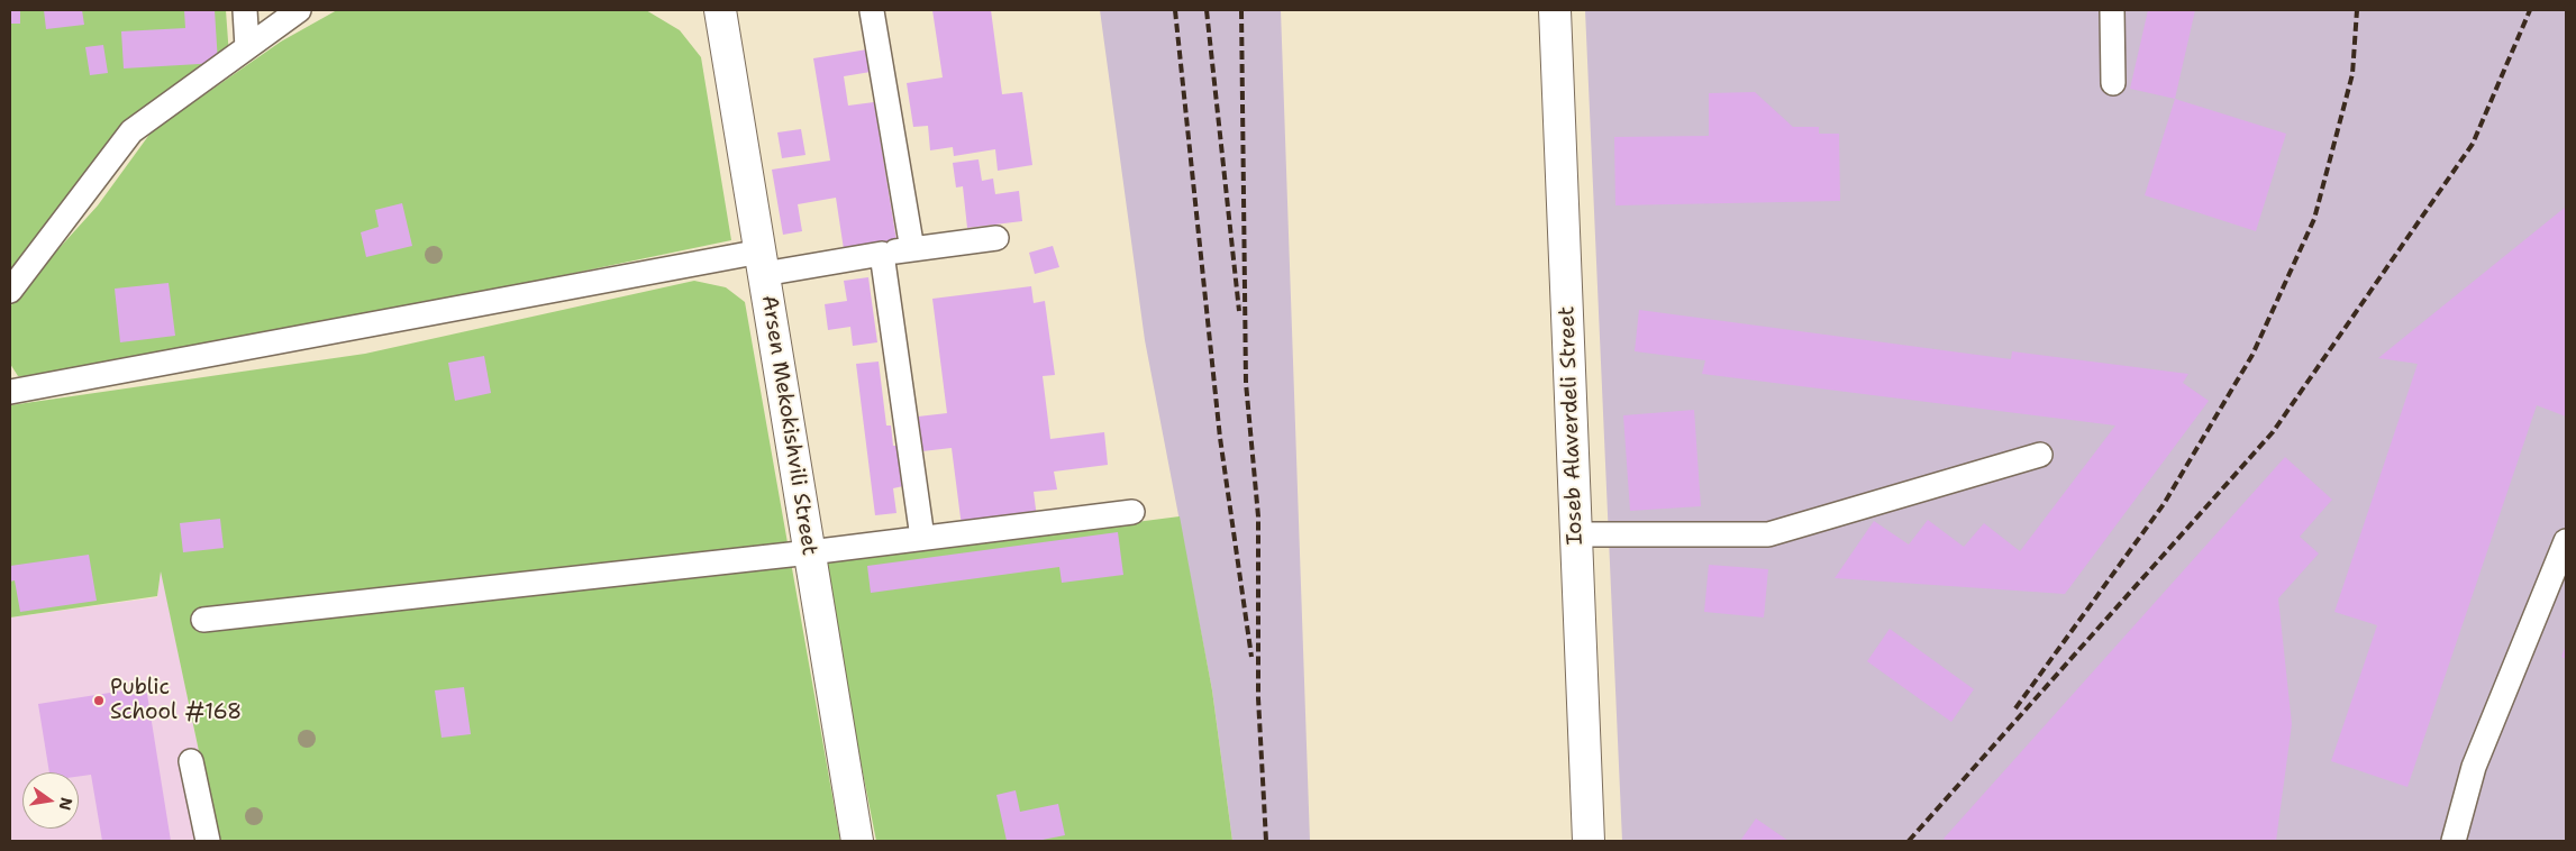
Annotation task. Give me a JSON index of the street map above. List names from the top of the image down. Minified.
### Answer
{"streets":{"street":["Arsen Mekokishvili Street","Ioseb Alaverdeli Street"]},"places":["Public School #168"],"north":"right"}
